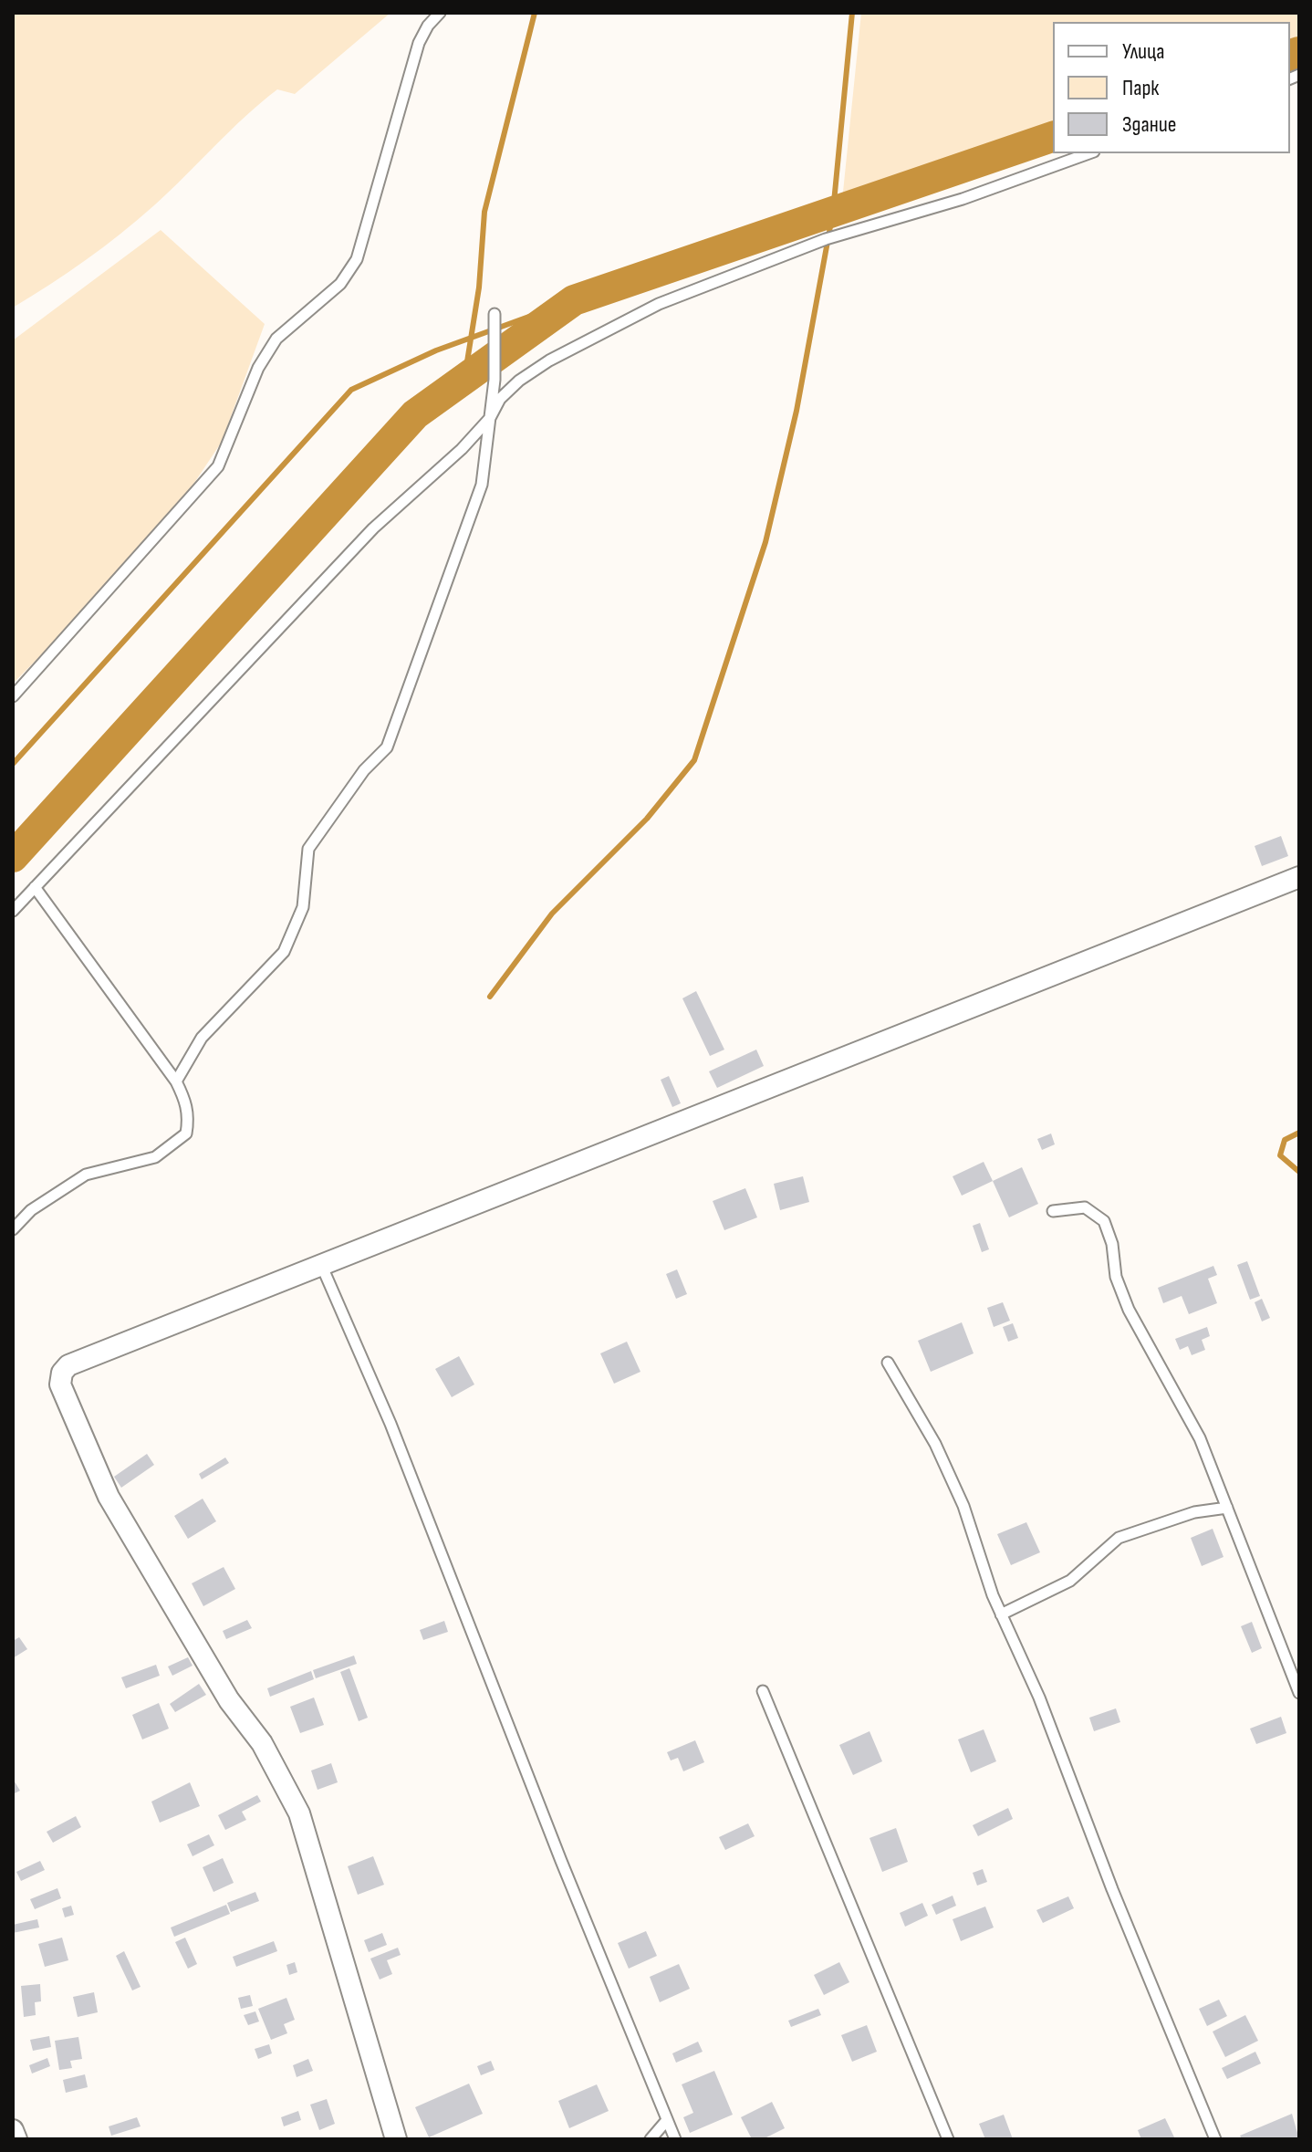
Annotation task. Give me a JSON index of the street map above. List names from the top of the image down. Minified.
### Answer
{"legend":["Улица","Парк","Здание"]}
